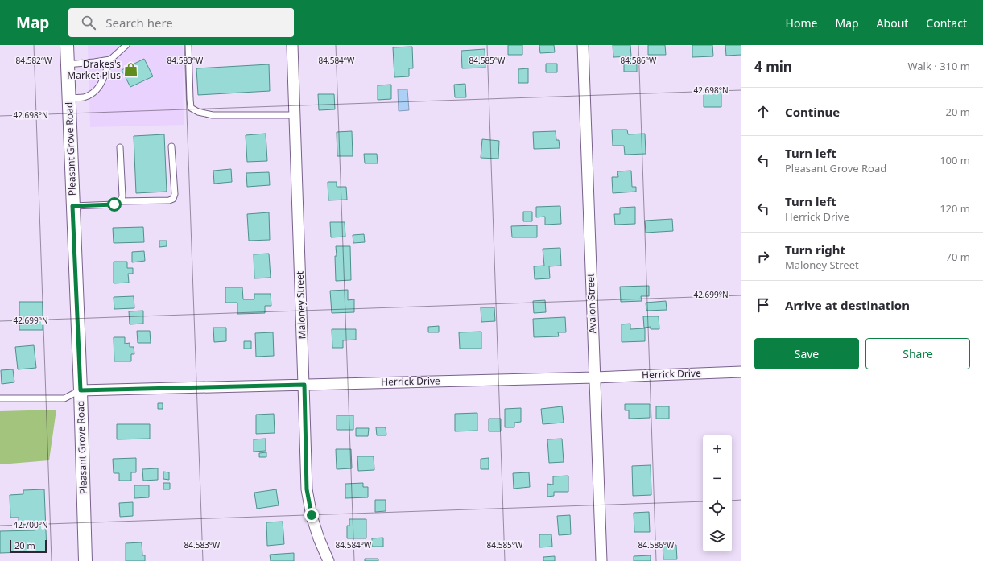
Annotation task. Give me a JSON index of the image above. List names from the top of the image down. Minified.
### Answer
{"streets":{"street":["Pleasant Grove Road","Avalon Street","Maloney Street","Herrick Drive"]},"crossings":[["Pleasant Grove Road","Herrick Drive"],["Avalon Street","Herrick Drive"],["Maloney Street","Herrick Drive"]],"places":{"shop":["Drakes's Market Plus"]},"scale_bar":"20 m","page":{"header":"Map","search":"Search here","nav":["Home","Map","About","Contact"],"heading":["4 min","Walk · 310 m"],"list":[["Continue","20 m"],["Turn left","Pleasant Grove Road","100 m"],["Turn left","Herrick Drive","120 m"],["Turn right","Maloney Street","70 m"],"Arrive at destination"],"buttons":["Save","Share"],"map_buttons":["+","−"],"scale":"20 m"},"coordinates":["84.582°W","84.583°W","84.584°W","84.585°W","84.586°W","42.698°N","42.699°N","42.700°N"]}
